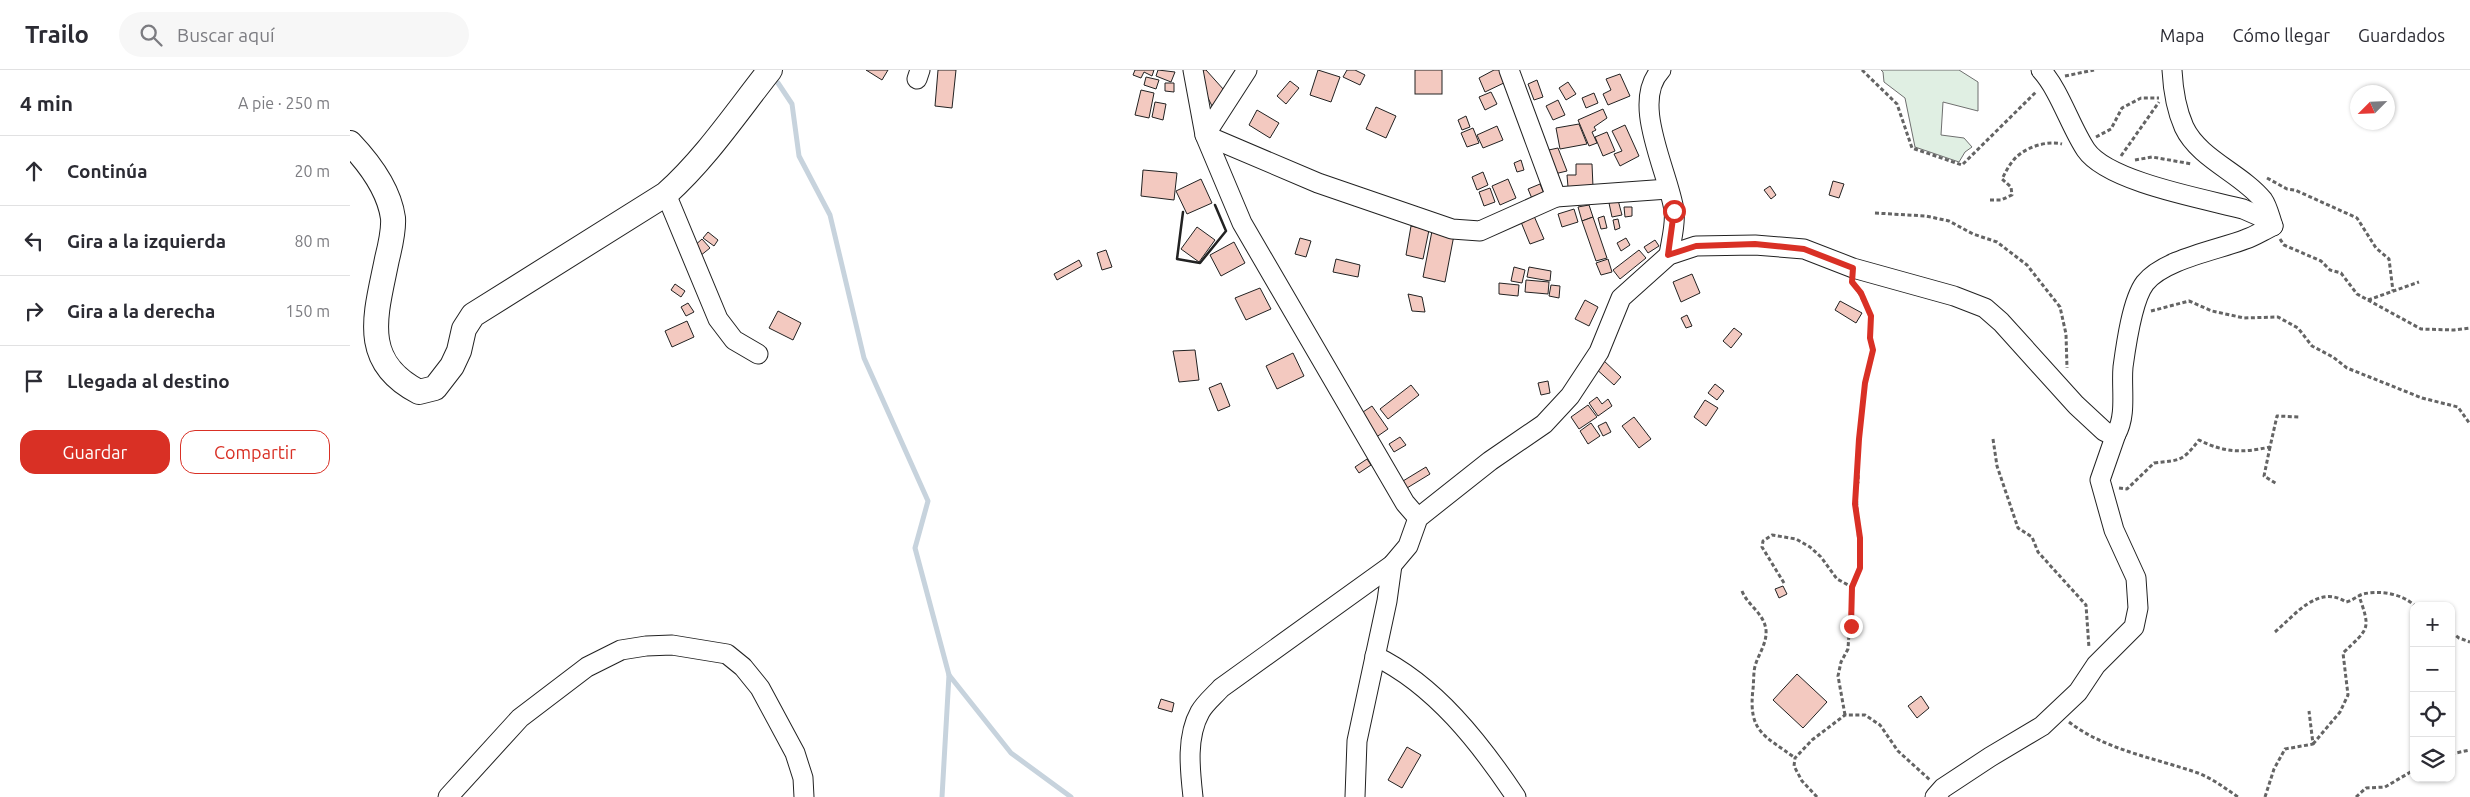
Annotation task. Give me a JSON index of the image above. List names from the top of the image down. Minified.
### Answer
{"north":"bottom left","page":{"header":"Trailo","search":"Buscar aquí","nav":["Mapa","Cómo llegar","Guardados"],"heading":["4 min","A pie · 250 m"],"list":[["Continúa","20 m"],["Gira a la izquierda","80 m"],["Gira a la derecha","150 m"],"Llegada al destino"],"buttons":["Guardar","Compartir"],"map_buttons":["+","−"]}}
